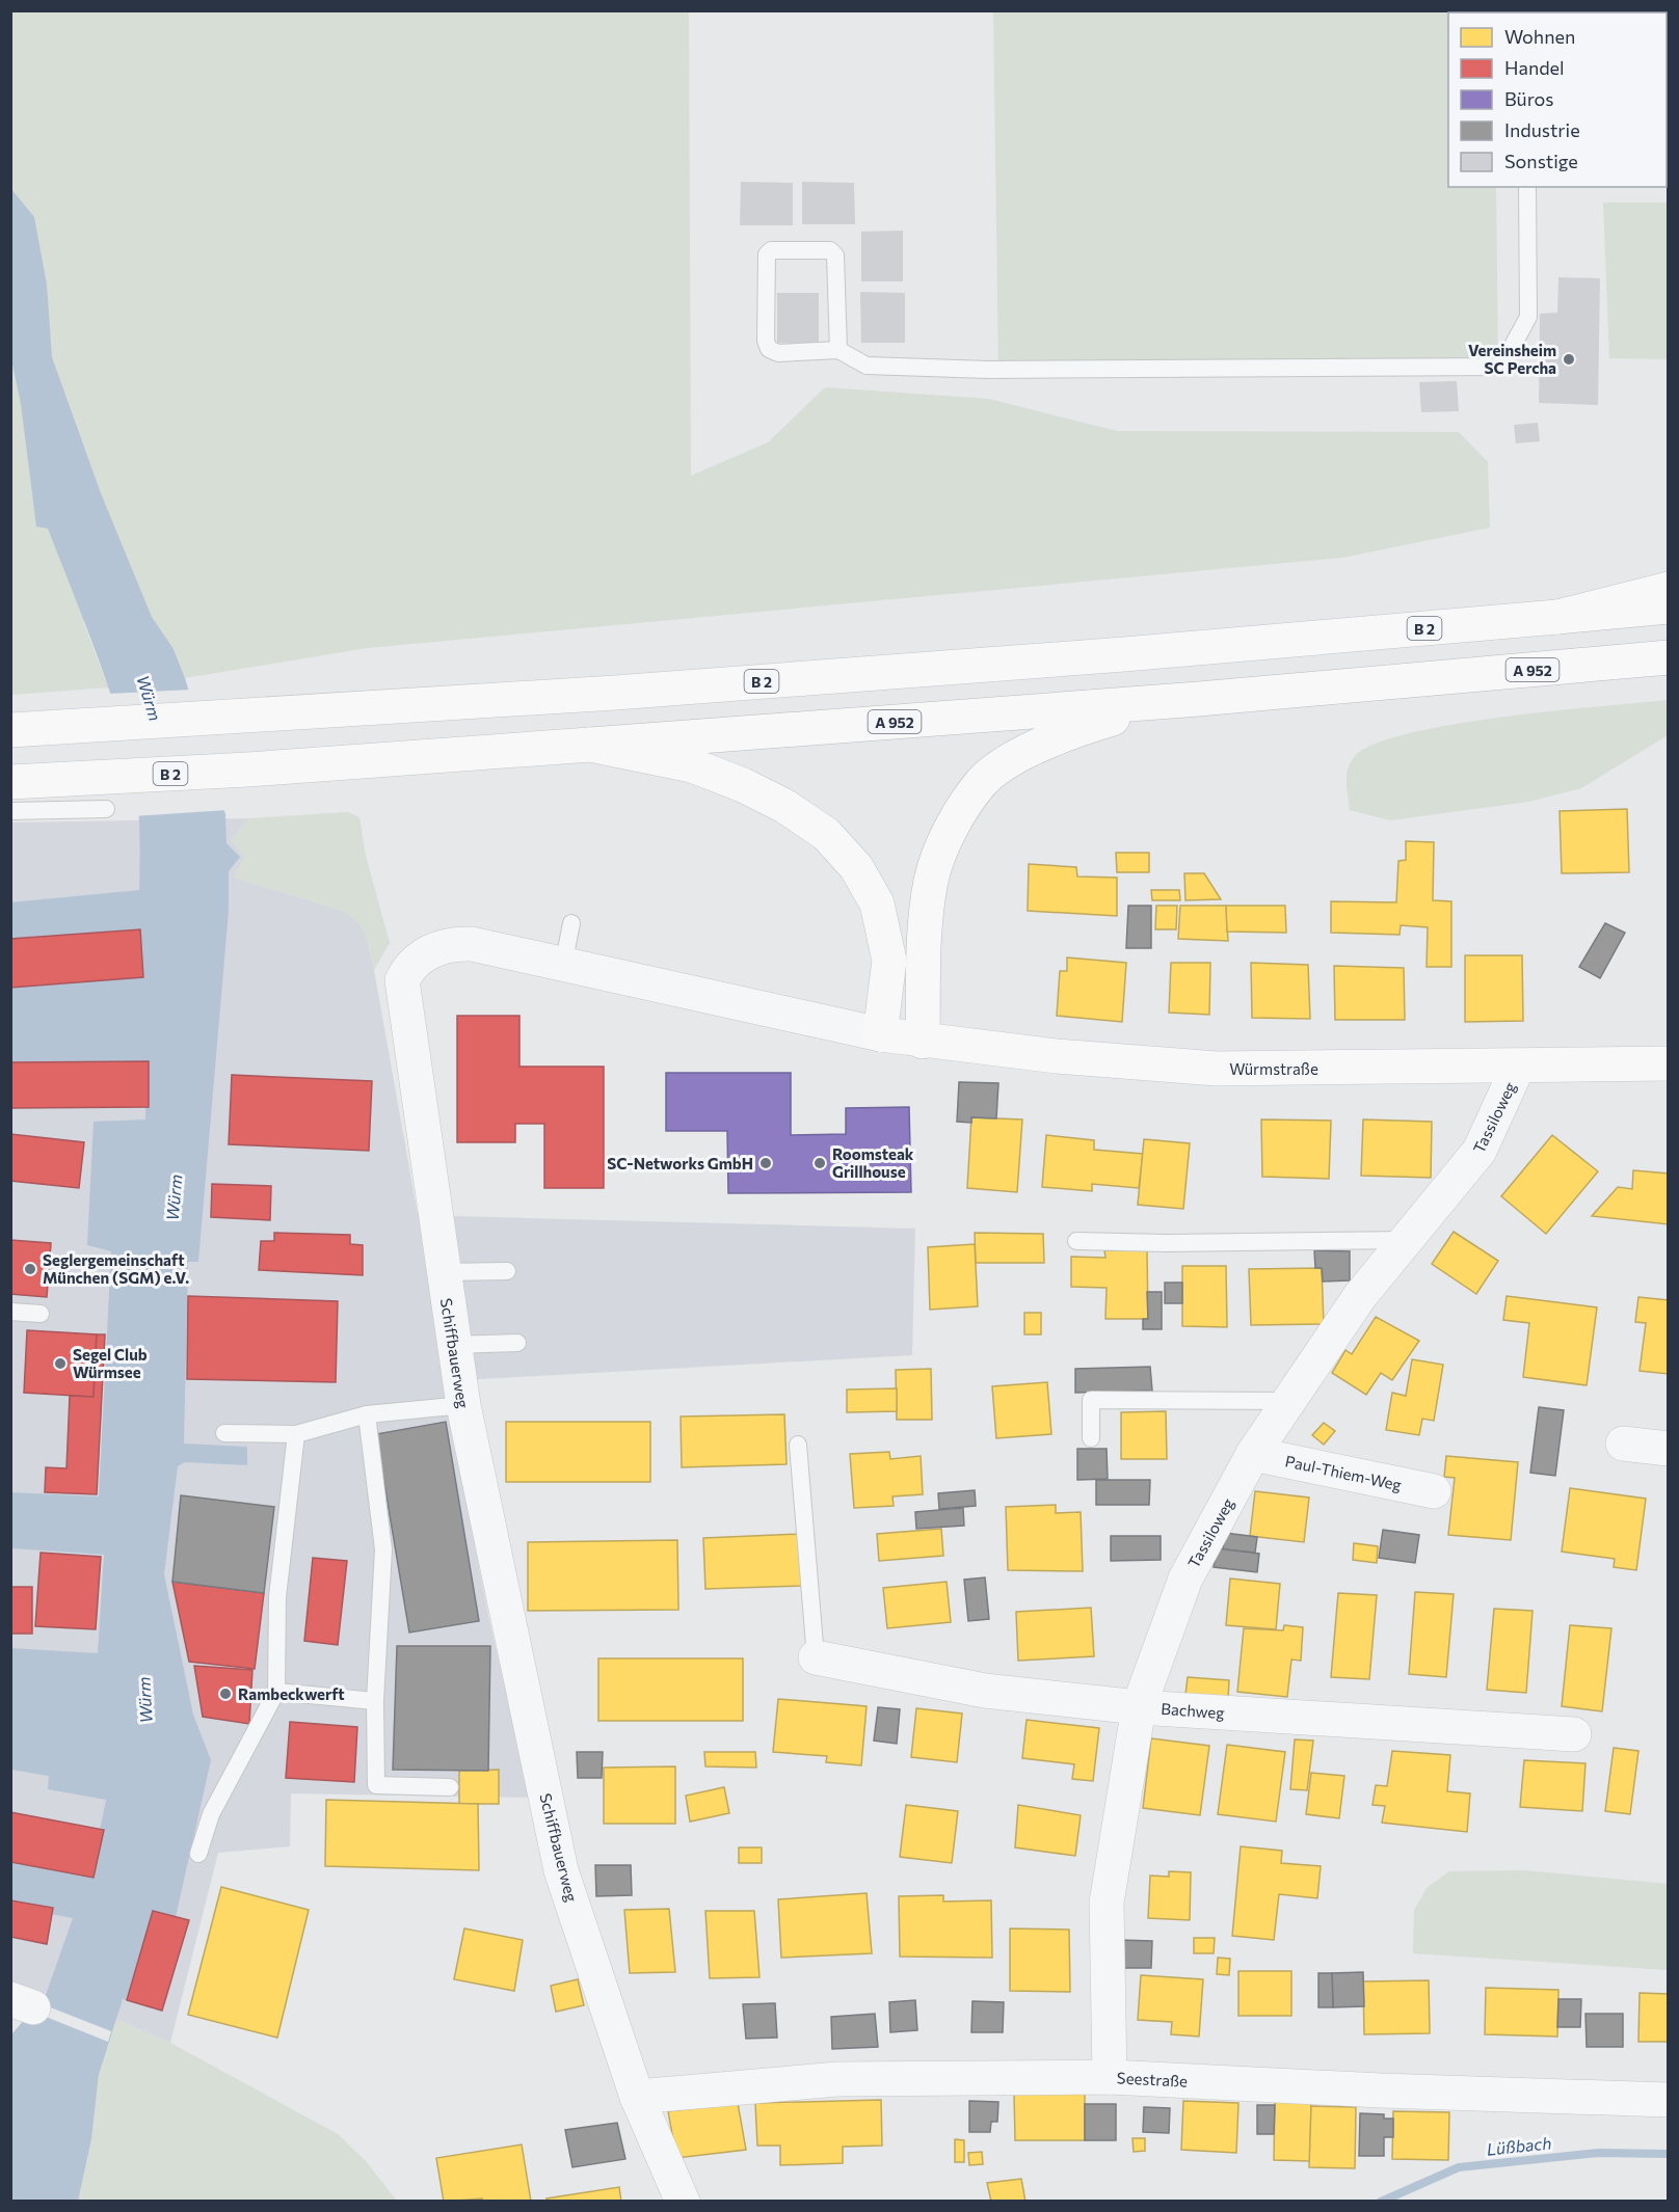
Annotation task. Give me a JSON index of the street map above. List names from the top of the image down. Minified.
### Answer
{"streets":{"main road":["B 2","A 952","Würmstraße"],"street":["Tassiloweg","Schiffbauerweg","Paul-Thiem-Weg","Bachweg","Seestraße"]},"crossings":[["B 2","A 952"],["Würmstraße","Tassiloweg"],["Würmstraße","Schiffbauerweg"],["Tassiloweg","Paul-Thiem-Weg"],["Tassiloweg","Bachweg"],["Tassiloweg","Seestraße"],["Schiffbauerweg","Seestraße"]],"water":["Würm","Lüßbach"],"places":["Vereinsheim SC Percha","SC-Networks GmbH","Roomsteak Grillhouse","Seglergemeinschaft München (SGM) e.V.","Segel Club Würmsee","Rambeckwerft"],"legend":["Wohnen","Handel","Büros","Industrie","Sonstige"]}
